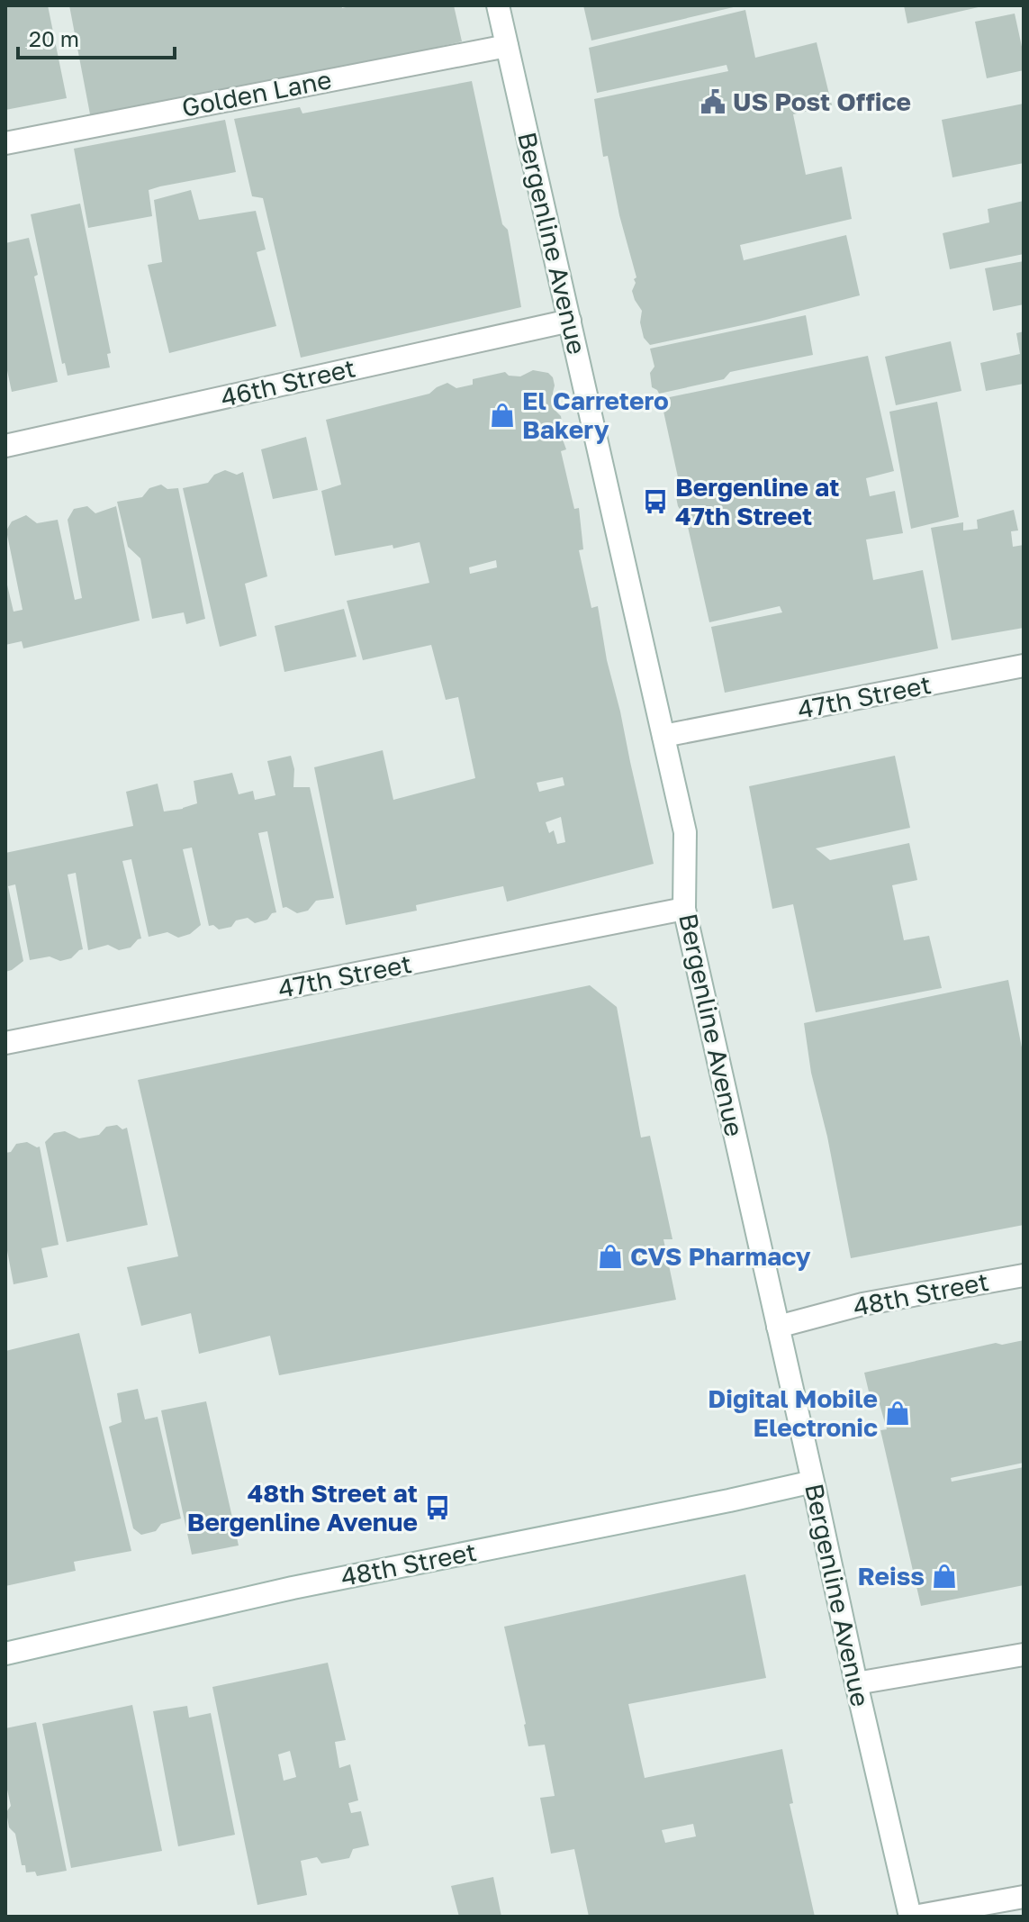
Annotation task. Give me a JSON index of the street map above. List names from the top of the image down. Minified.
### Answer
{"streets":{"street":["Golden Lane","Bergenline Avenue","46th Street","47th Street","48th Street"]},"crossings":[["Golden Lane","Bergenline Avenue"],["Bergenline Avenue","46th Street"],["Bergenline Avenue","47th Street"],["Bergenline Avenue","48th Street"]],"places":{"public building":["US Post Office"],"shop":["El Carretero Bakery","CVS Pharmacy","Digital Mobile Electronic","Reiss"],"bus stop":["Bergenline at 47th Street","48th Street at Bergenline Avenue"]},"scale_bar":"20 m"}
